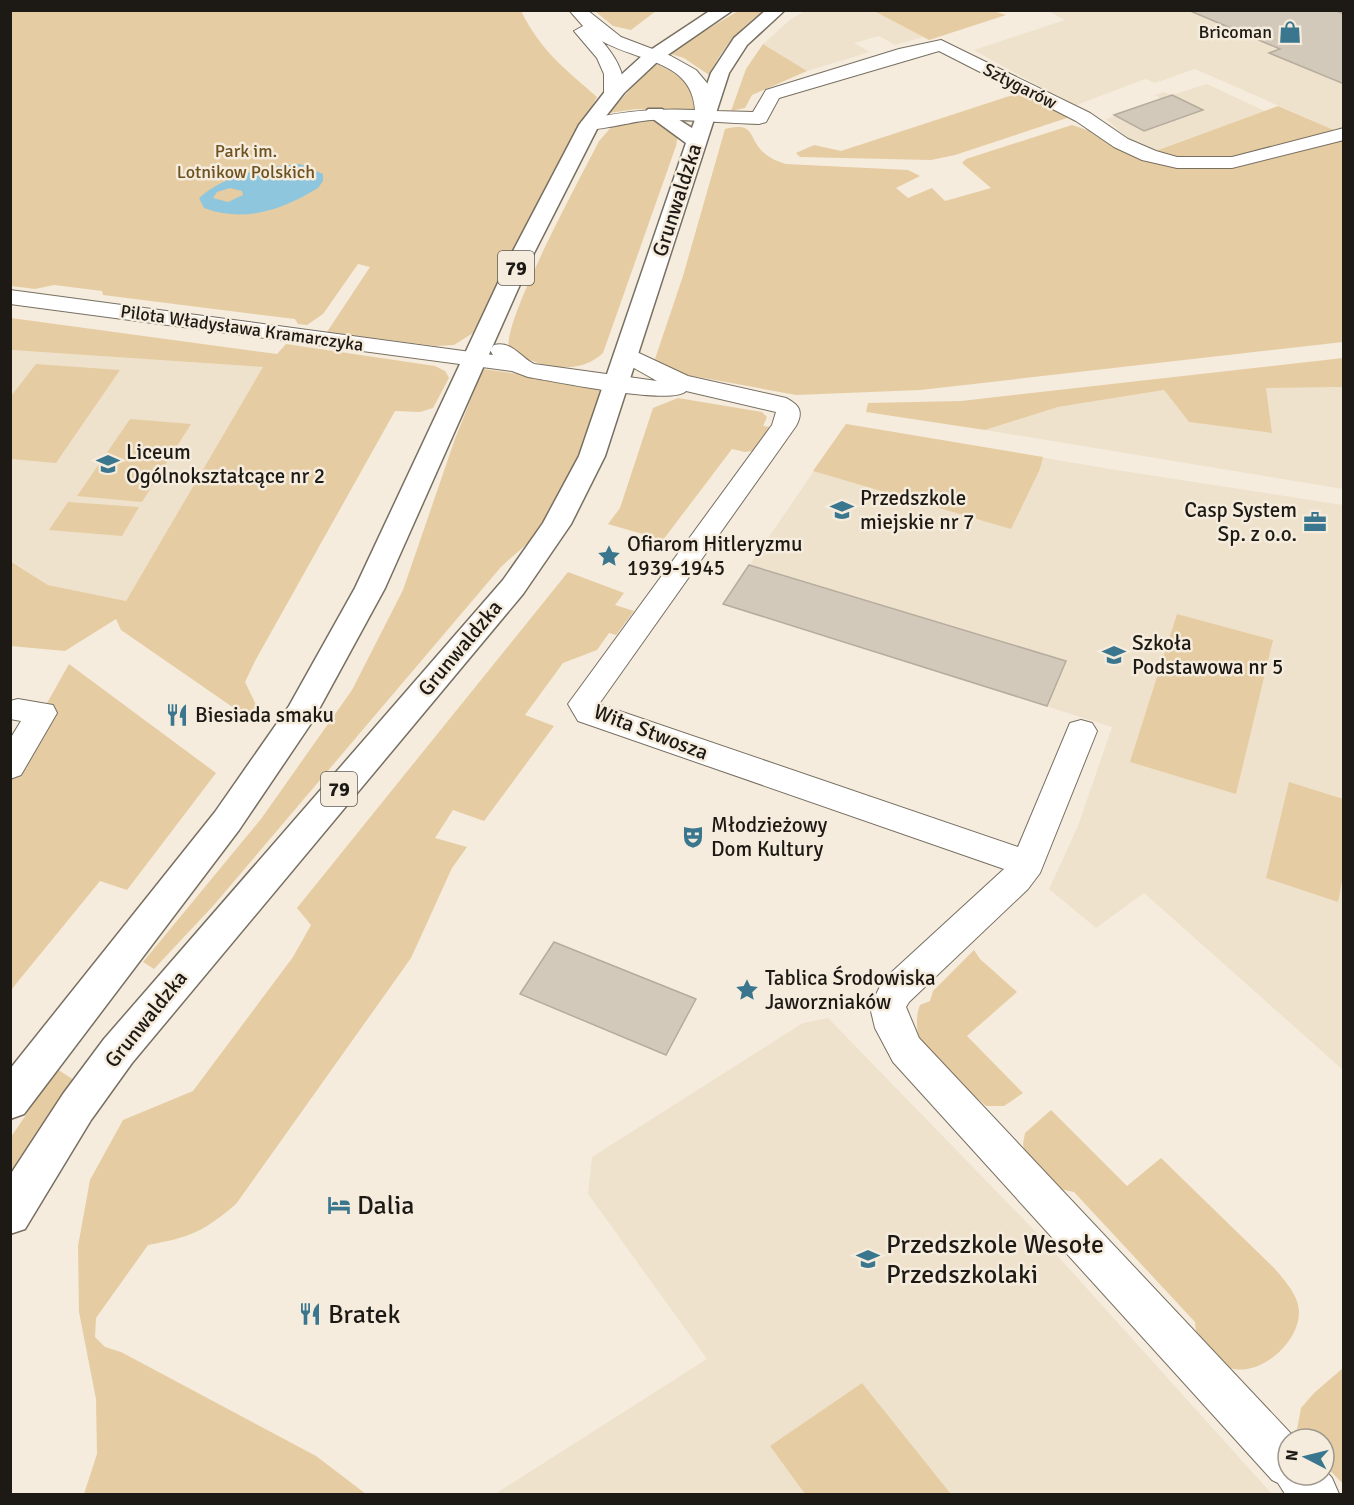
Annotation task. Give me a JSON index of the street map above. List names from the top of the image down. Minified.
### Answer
{"streets":{"main road":["Grunwaldzka","79"],"street":["Sztygarów","Pilota Władysława Kramarczyka","Wita Stwosza"]},"crossings":[["Sztygarów","Grunwaldzka"],["Grunwaldzka","Pilota Władysława Kramarczyka"],["79","Pilota Władysława Kramarczyka"],["Pilota Władysława Kramarczyka","Wita Stwosza"]],"parks":["Park im. Lotnikow Polskich"],"places":{"shop":["Bricoman"],"school or university":["Liceum Ogólnokształcące nr 2","Przedszkole miejskie nr 7","Szkoła Podstawowa nr 5","Przedszkole Wesołe Przedszkolaki"],"office":["Casp System Sp. z o.o."],"place":["Ofiarom Hitleryzmu 1939-1945","Tablica Środowiska Jaworzniaków"],"restaurant":["Biesiada smaku","Bratek"],"theatre":["Młodzieżowy Dom Kultury"],"hotel":["Dalia"]},"north":"left"}
